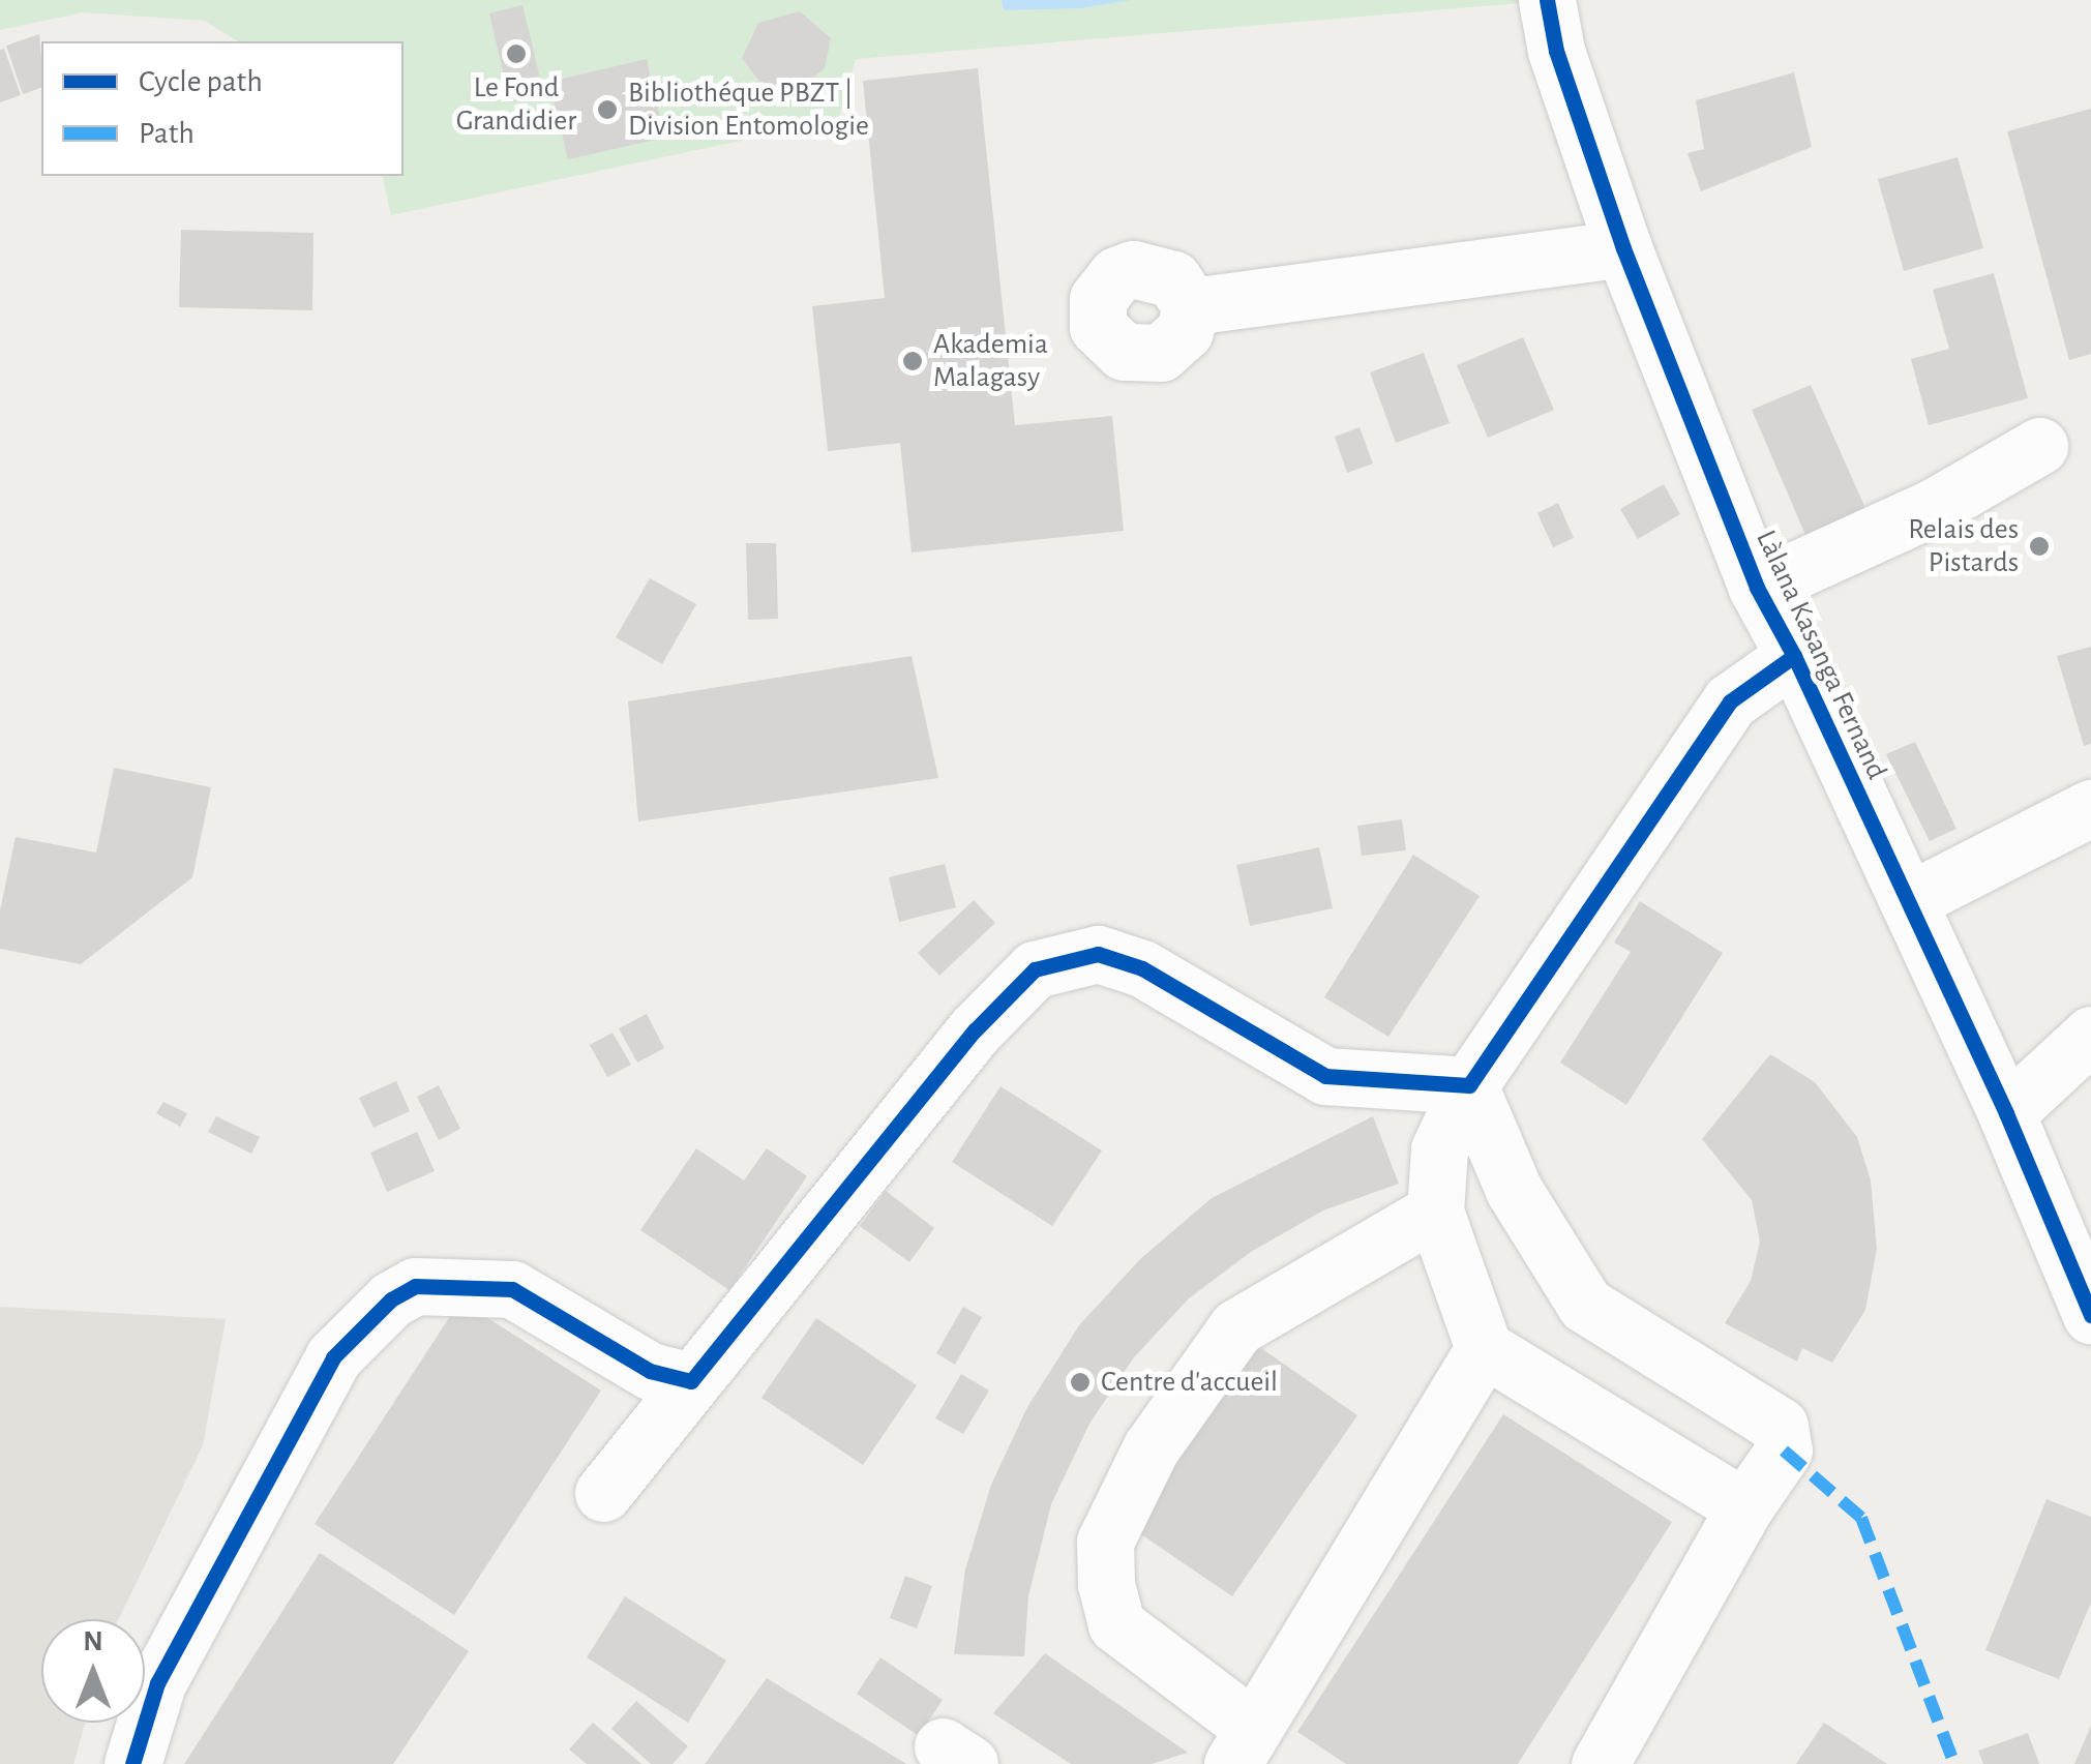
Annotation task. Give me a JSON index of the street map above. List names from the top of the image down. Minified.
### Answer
{"streets":{"street":["Làlana Kasanga Fernand"]},"places":["Le Fond Grandidier","Bibliothéque PBZT | Division Entomologie","Akademia Malagasy","Relais des Pistards","Centre d'accueil"],"legend":["Cycle path","Path"],"north":"top"}
